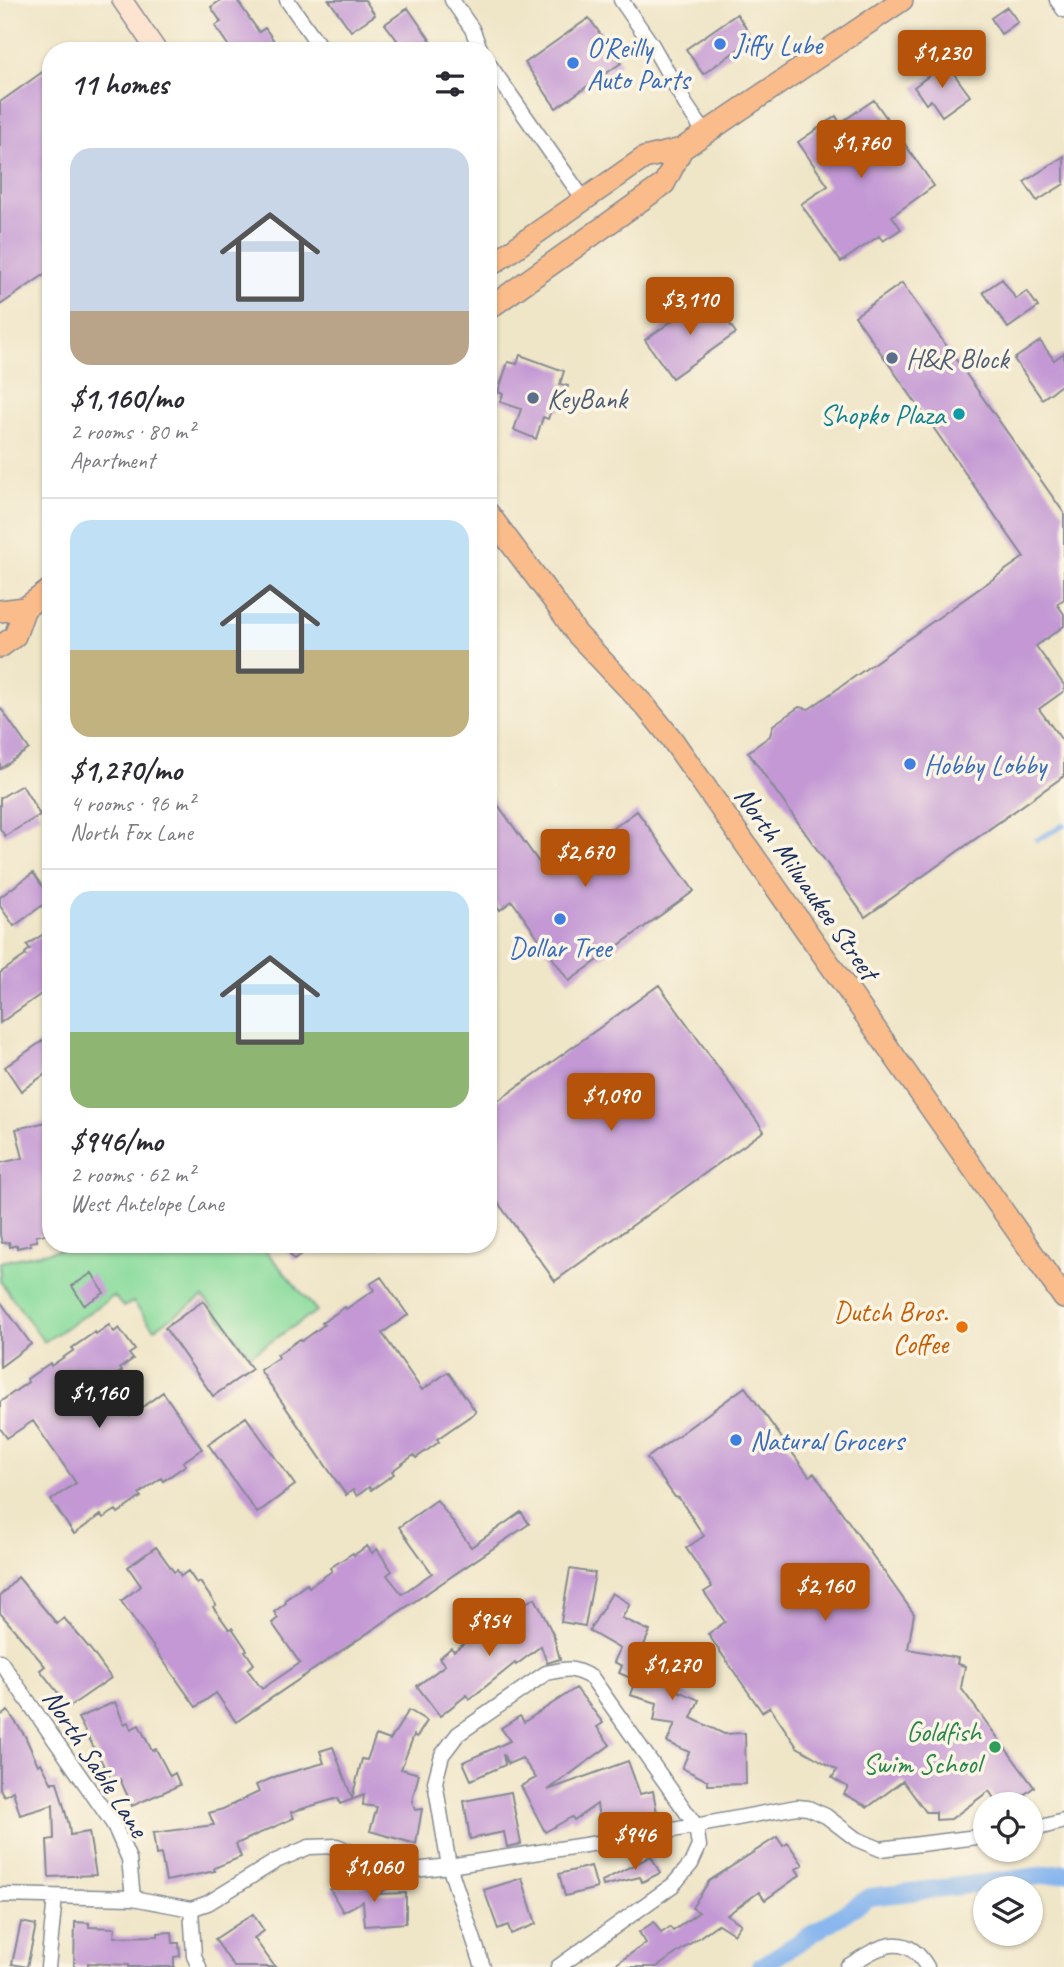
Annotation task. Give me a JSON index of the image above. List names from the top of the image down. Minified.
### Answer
{"streets":{"main road":["North Milwaukee Street"],"street":["North Sable Lane"]},"places":["Jiffy Lube","O'Reilly Auto Parts","H&R Block","KeyBank","Shopko Plaza","Hobby Lobby","Dollar Tree","Dutch Bros. Coffee","Natural Grocers","Goldfish Swim School"],"page":{"price":["$1,230","$1,760","$3,110","$2,670","$1,090","$1,160","$2,160","$954","$1,270","$946","$1,060"],"heading":"11 homes","list":[{"name":"$1,160/mo","note":"2 rooms · 80 m² · Apartment"},{"name":"$1,270/mo","note":"4 rooms · 96 m² · North Fox Lane"},{"name":"$946/mo","note":"2 rooms · 62 m² · West Antelope Lane"}]}}
